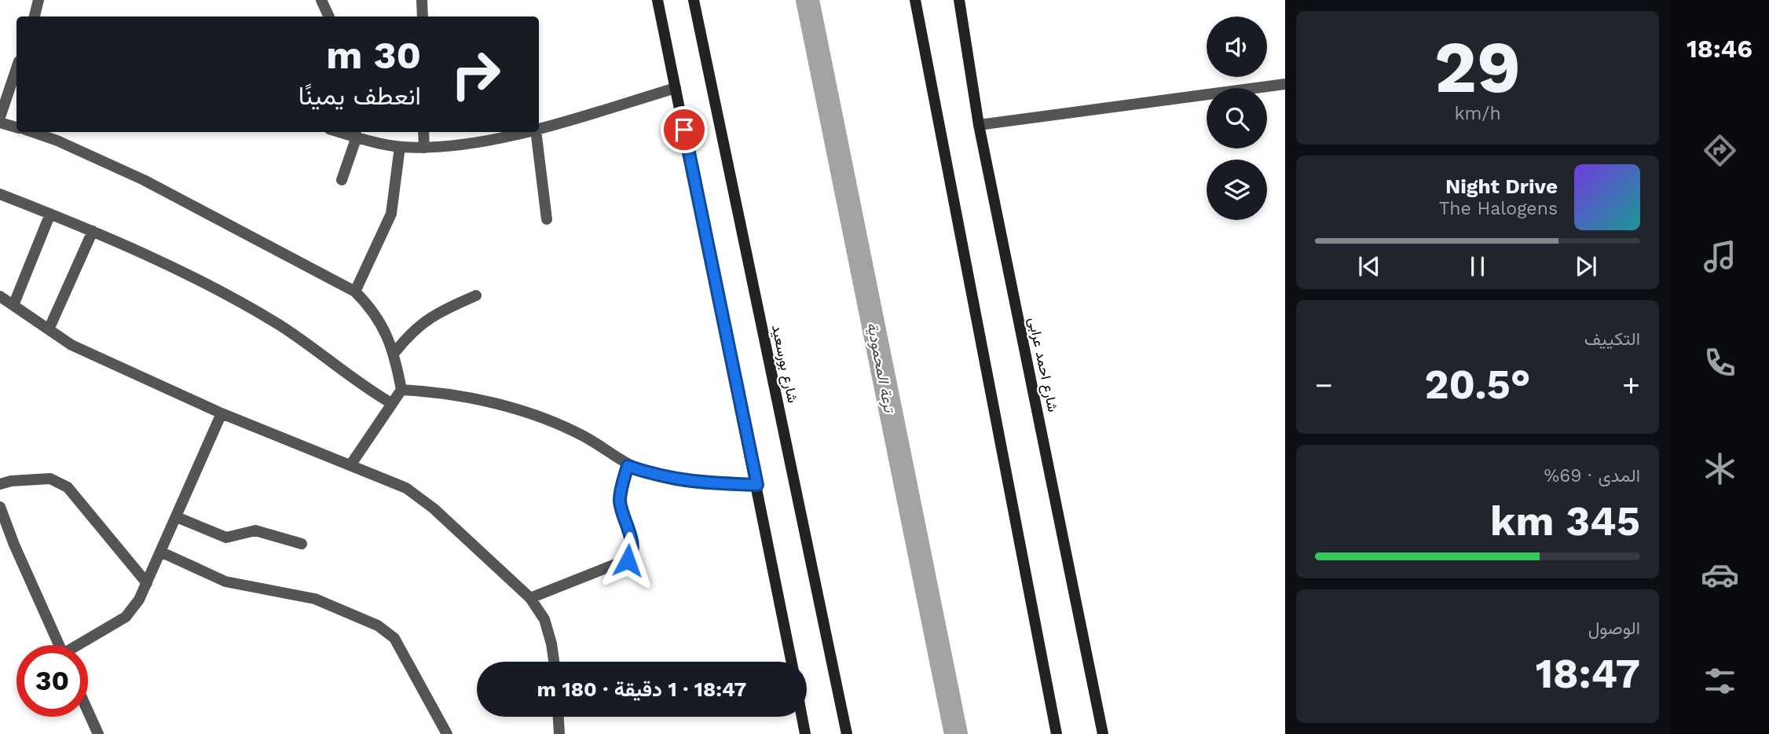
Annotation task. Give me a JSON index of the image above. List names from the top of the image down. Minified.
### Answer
{"streets":{"main road":["شارع بورسعيد","شارع احمد عرابى"]},"water":["ترعة المحمودية"],"page":{"tabs":"18:46","tile":[["29","km/h"],"التكييف",["المدى · 69%","345 km"],["الوصول","18:47"]],"turn":["30 m","انعطف يمينًا"],"song":["Night Drive","The Halogens"],"heat":["−","20.5°","+"],"limit":"30","trip":"18:47 · 1 دقيقة · 180 m"}}
